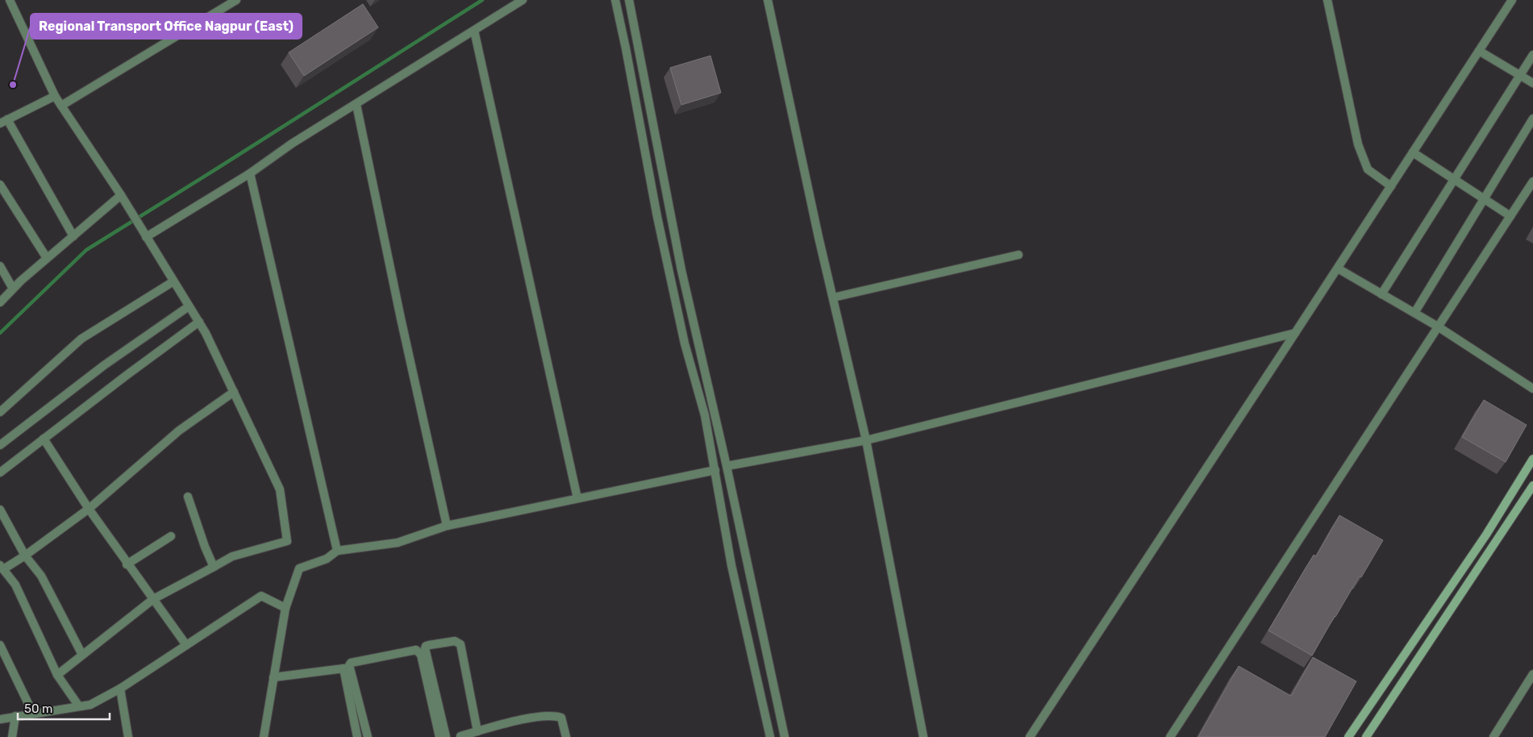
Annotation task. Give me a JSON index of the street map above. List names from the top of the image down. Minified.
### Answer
{"places":["Regional Transport Office Nagpur (East)"],"scale_bar":"50 m"}
